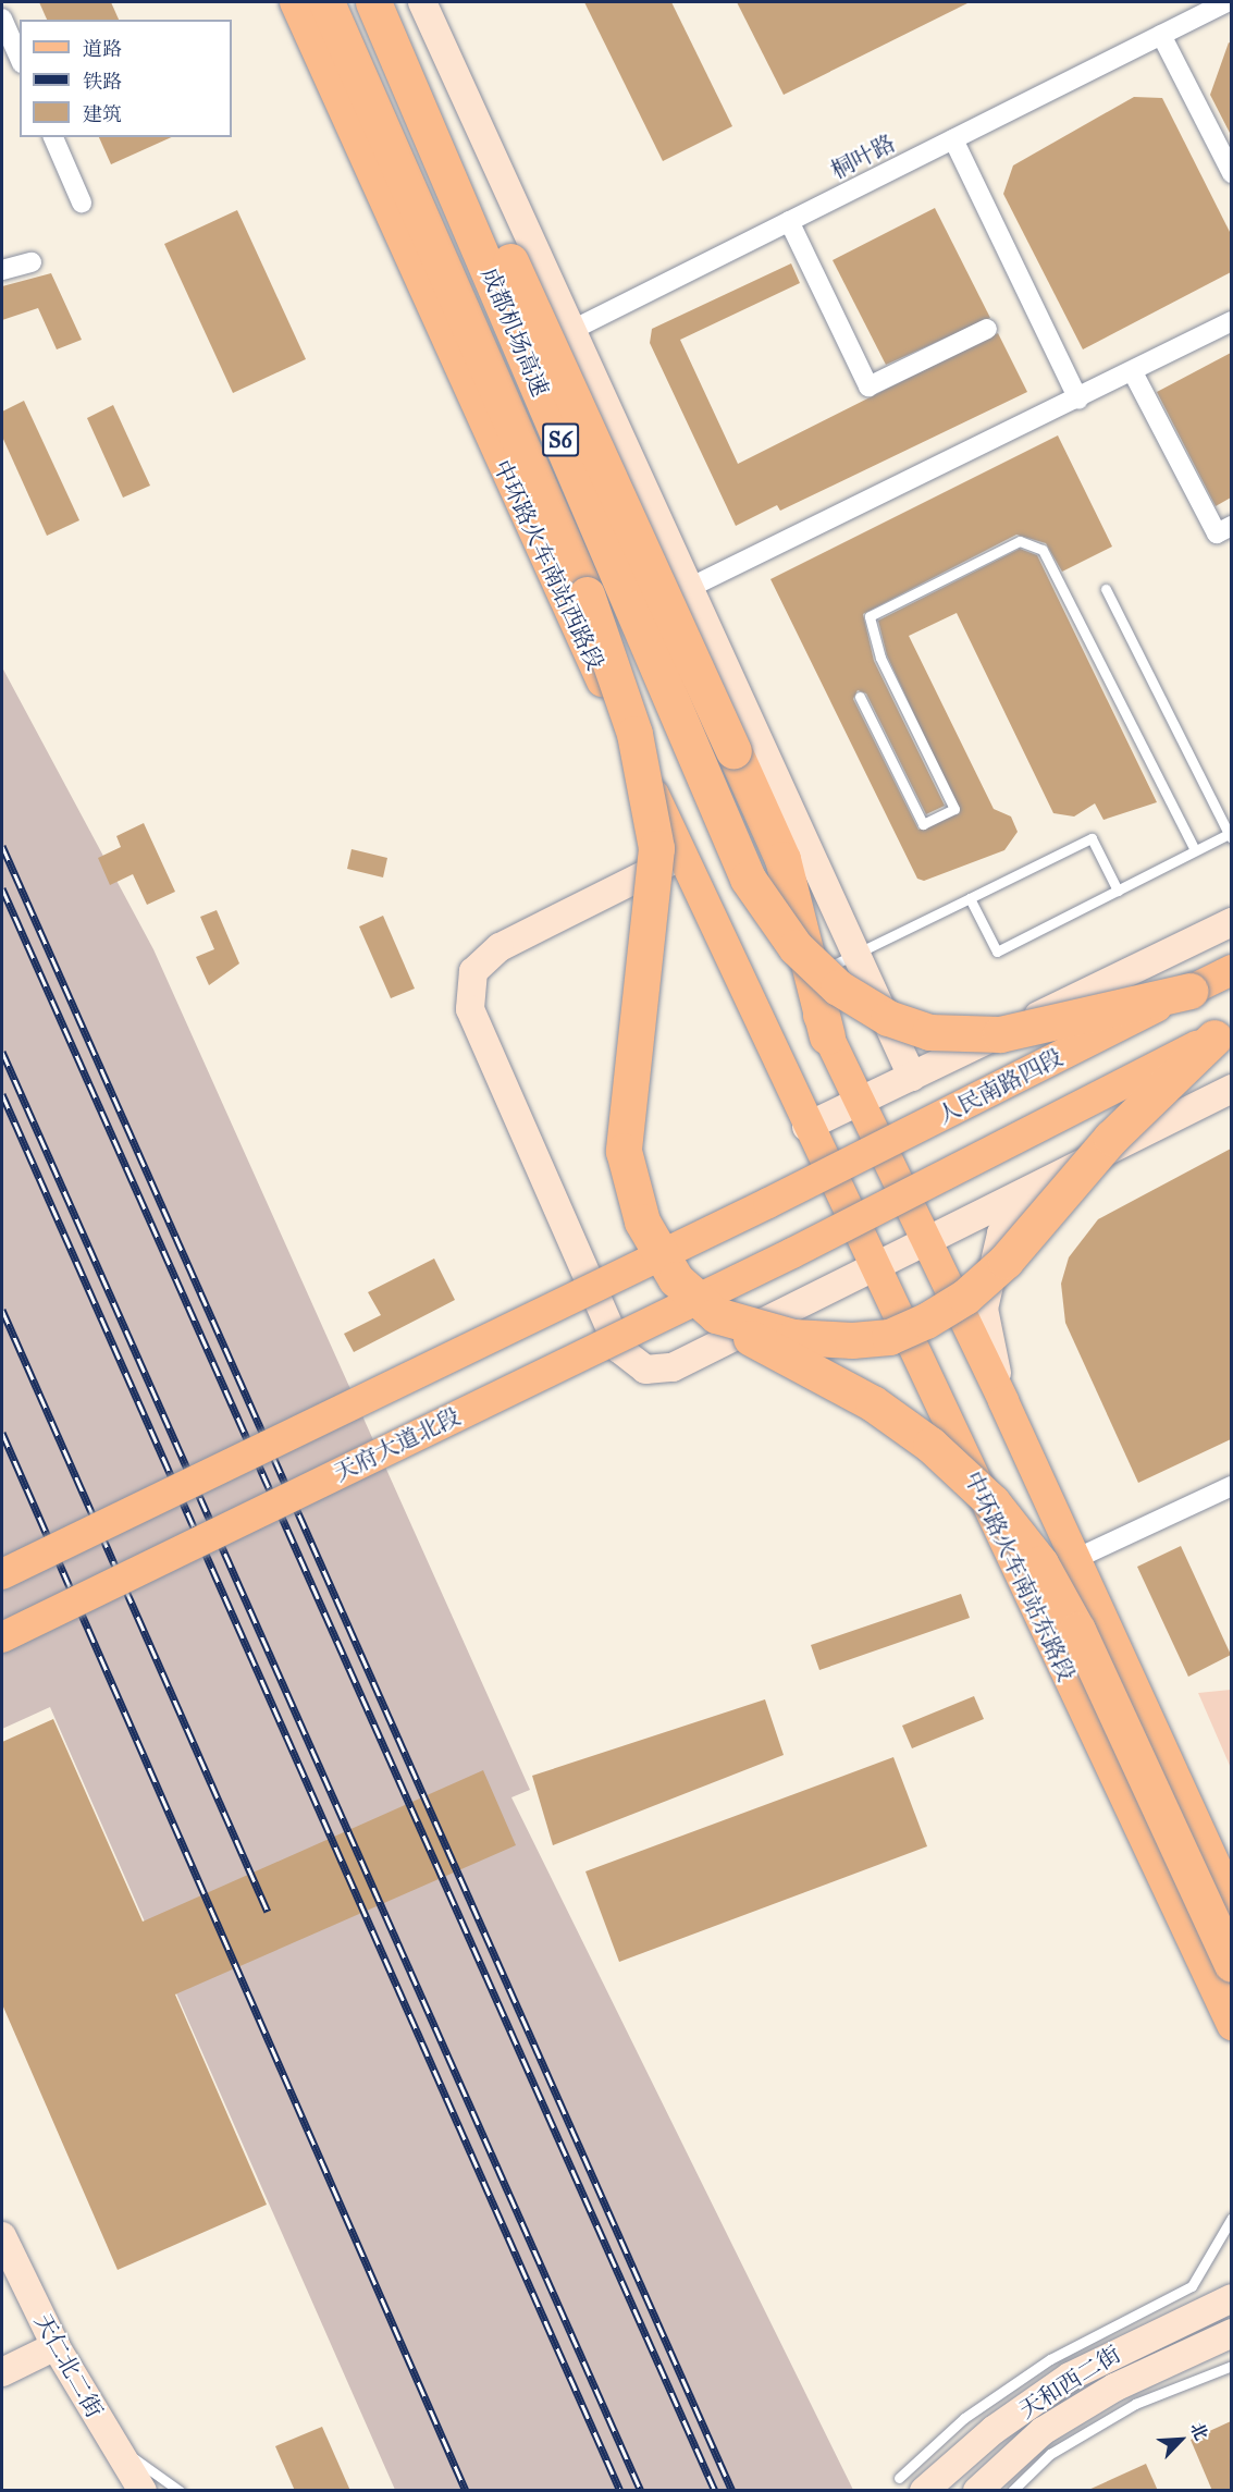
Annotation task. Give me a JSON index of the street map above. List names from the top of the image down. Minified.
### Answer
{"streets":{"highway":["成都机场高速","S6"],"main road":["中环路火车南站西路段","人民南路四段","天府大道北段","中环路火车南站东路段"],"street":["桐叶路","天仁北二街","天和西二街"]},"crossings":[["成都机场高速","人民南路四段"],["中环路火车南站西路段","人民南路四段"],["中环路火车南站西路段","中环路火车南站东路段"],["人民南路四段","中环路火车南站东路段"]],"legend":["道路","铁路","建筑"],"north":"top right"}
